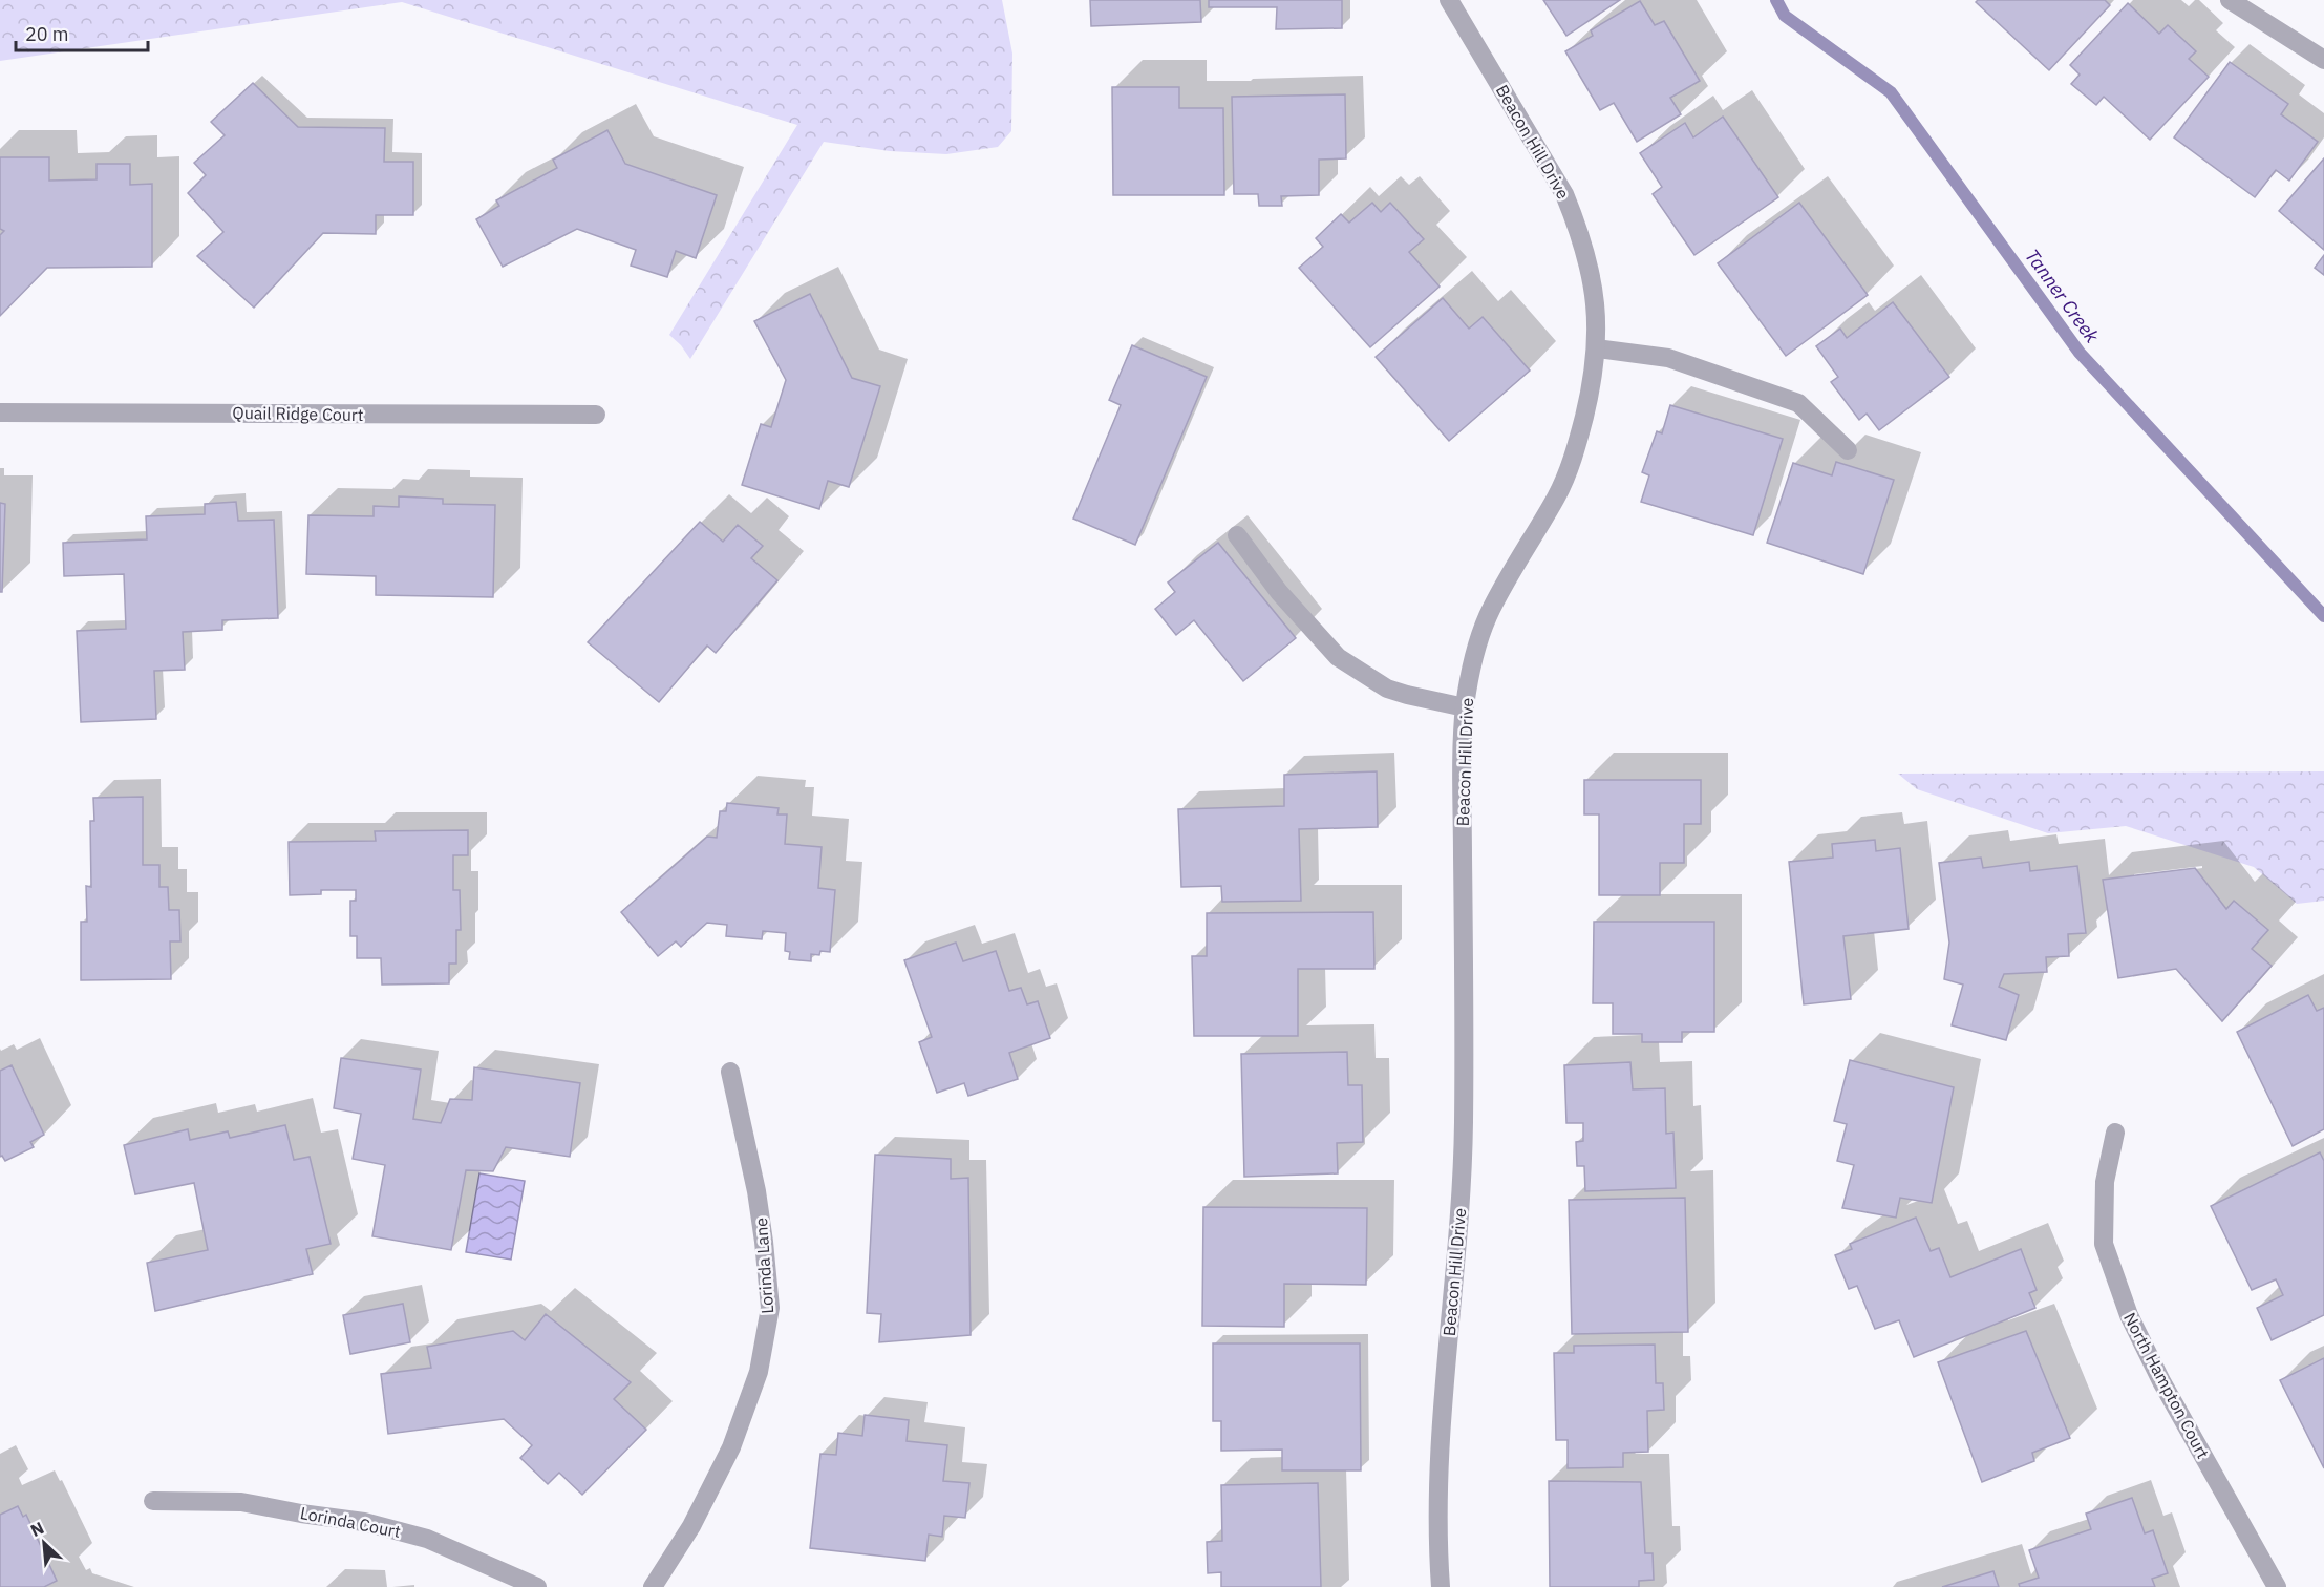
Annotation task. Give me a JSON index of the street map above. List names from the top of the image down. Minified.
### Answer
{"streets":{"street":["Beacon Hill Drive","Quail Ridge Court","Lorinda Lane","North Hampton Court","Lorinda Court"]},"water":["Tanner Creek"],"scale_bar":"20 m","north":"top left"}
